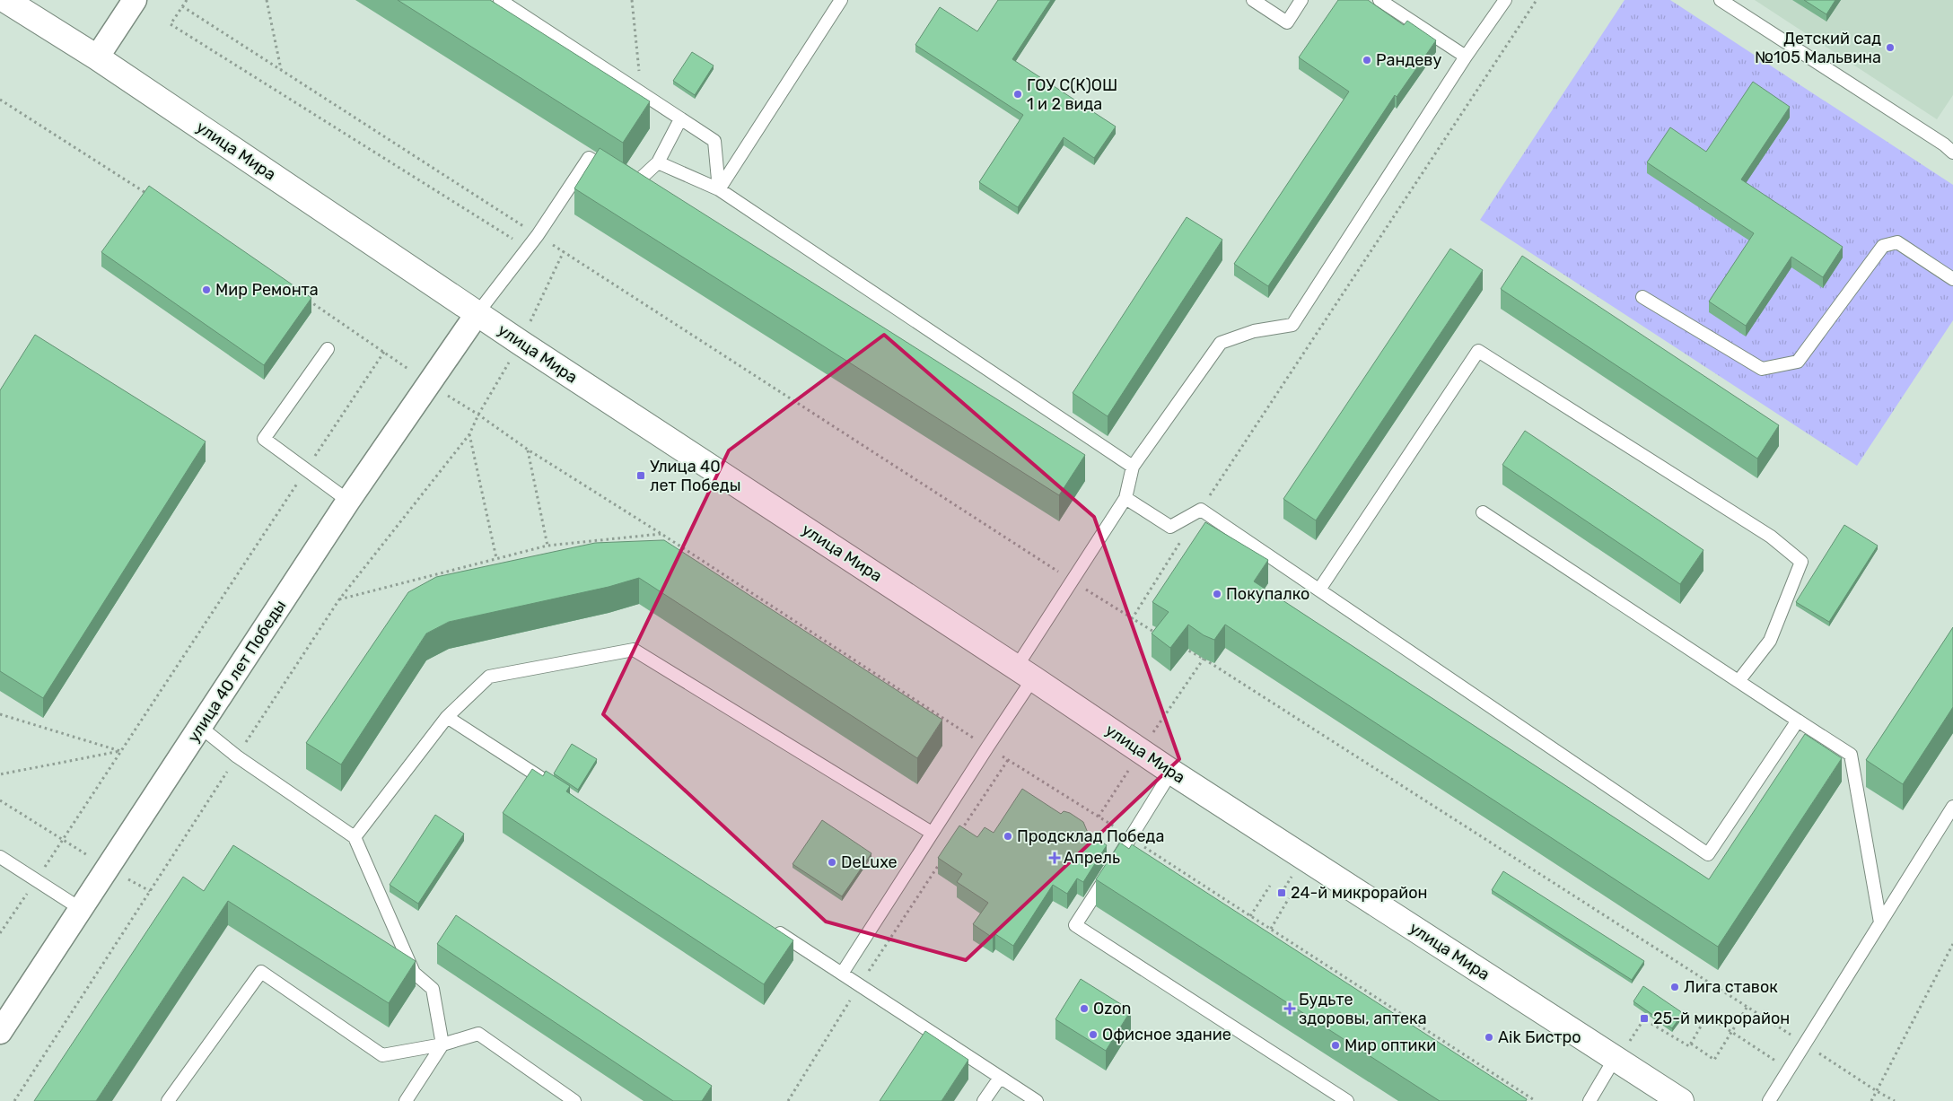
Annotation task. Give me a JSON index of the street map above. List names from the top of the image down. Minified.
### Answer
{"streets":{"street":["улица Мира","улица 40 лет Победы"]},"crossings":[["улица Мира","улица 40 лет Победы"]],"places":{"other":["Детский сад №105 Мальвина","Рандеву","ГОУ С(К)ОШ 1 и 2 вида","Мир Ремонта","Покупалко","Продсклад Победа","DeLuxe","Лига ставок","Ozon","Офисное здание","Aik Бистро","Мир оптики"],"transit":["Улица 40 лет Победы","24-й микрорайон","25-й микрорайон"],"health":["Апрель","Будьте здоровы, аптека"]}}
